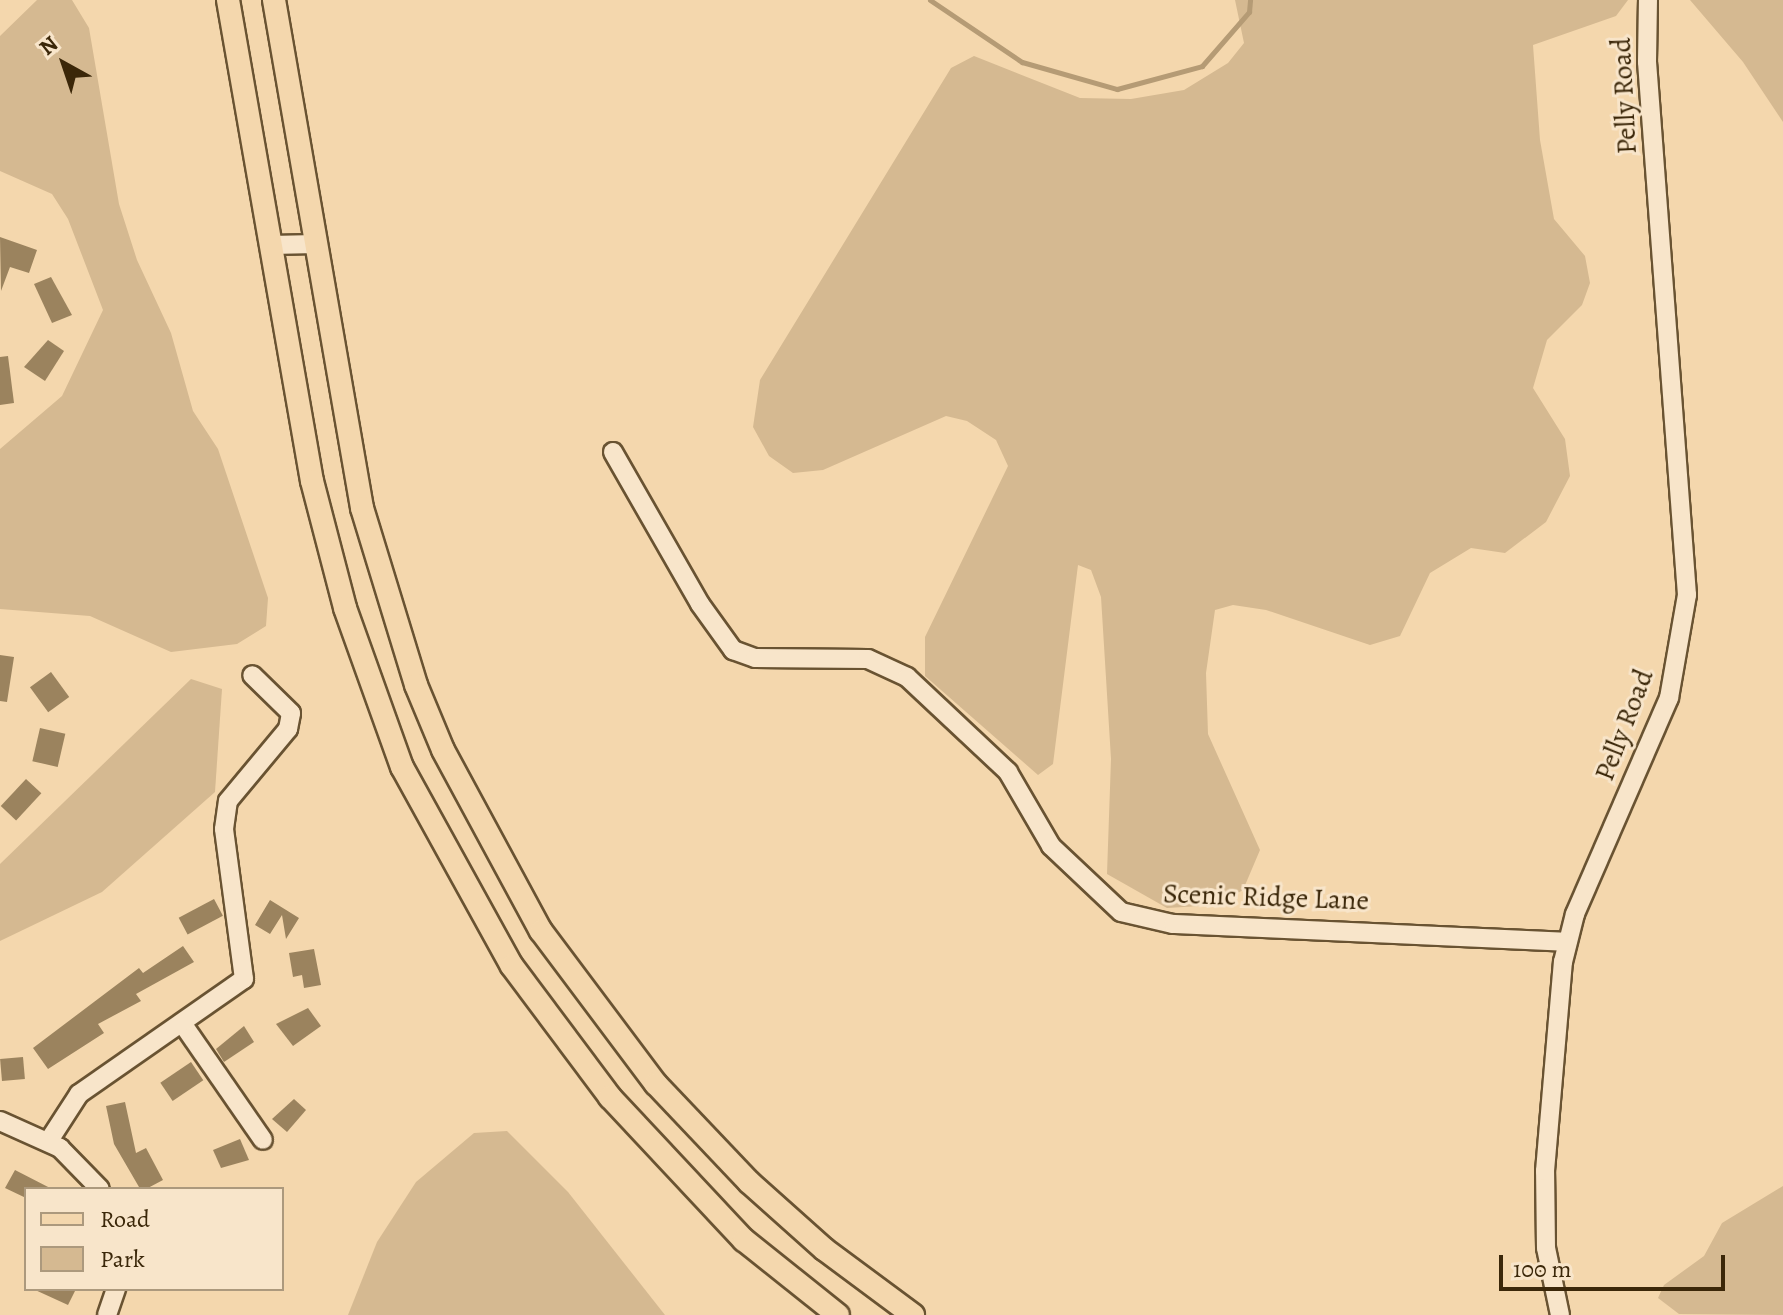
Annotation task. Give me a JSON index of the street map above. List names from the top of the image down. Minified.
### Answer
{"streets":{"street":["Pelly Road","Scenic Ridge Lane"]},"crossings":[["Pelly Road","Scenic Ridge Lane"]],"legend":["Road","Park"],"scale_bar":"100 m","north":"top left"}
